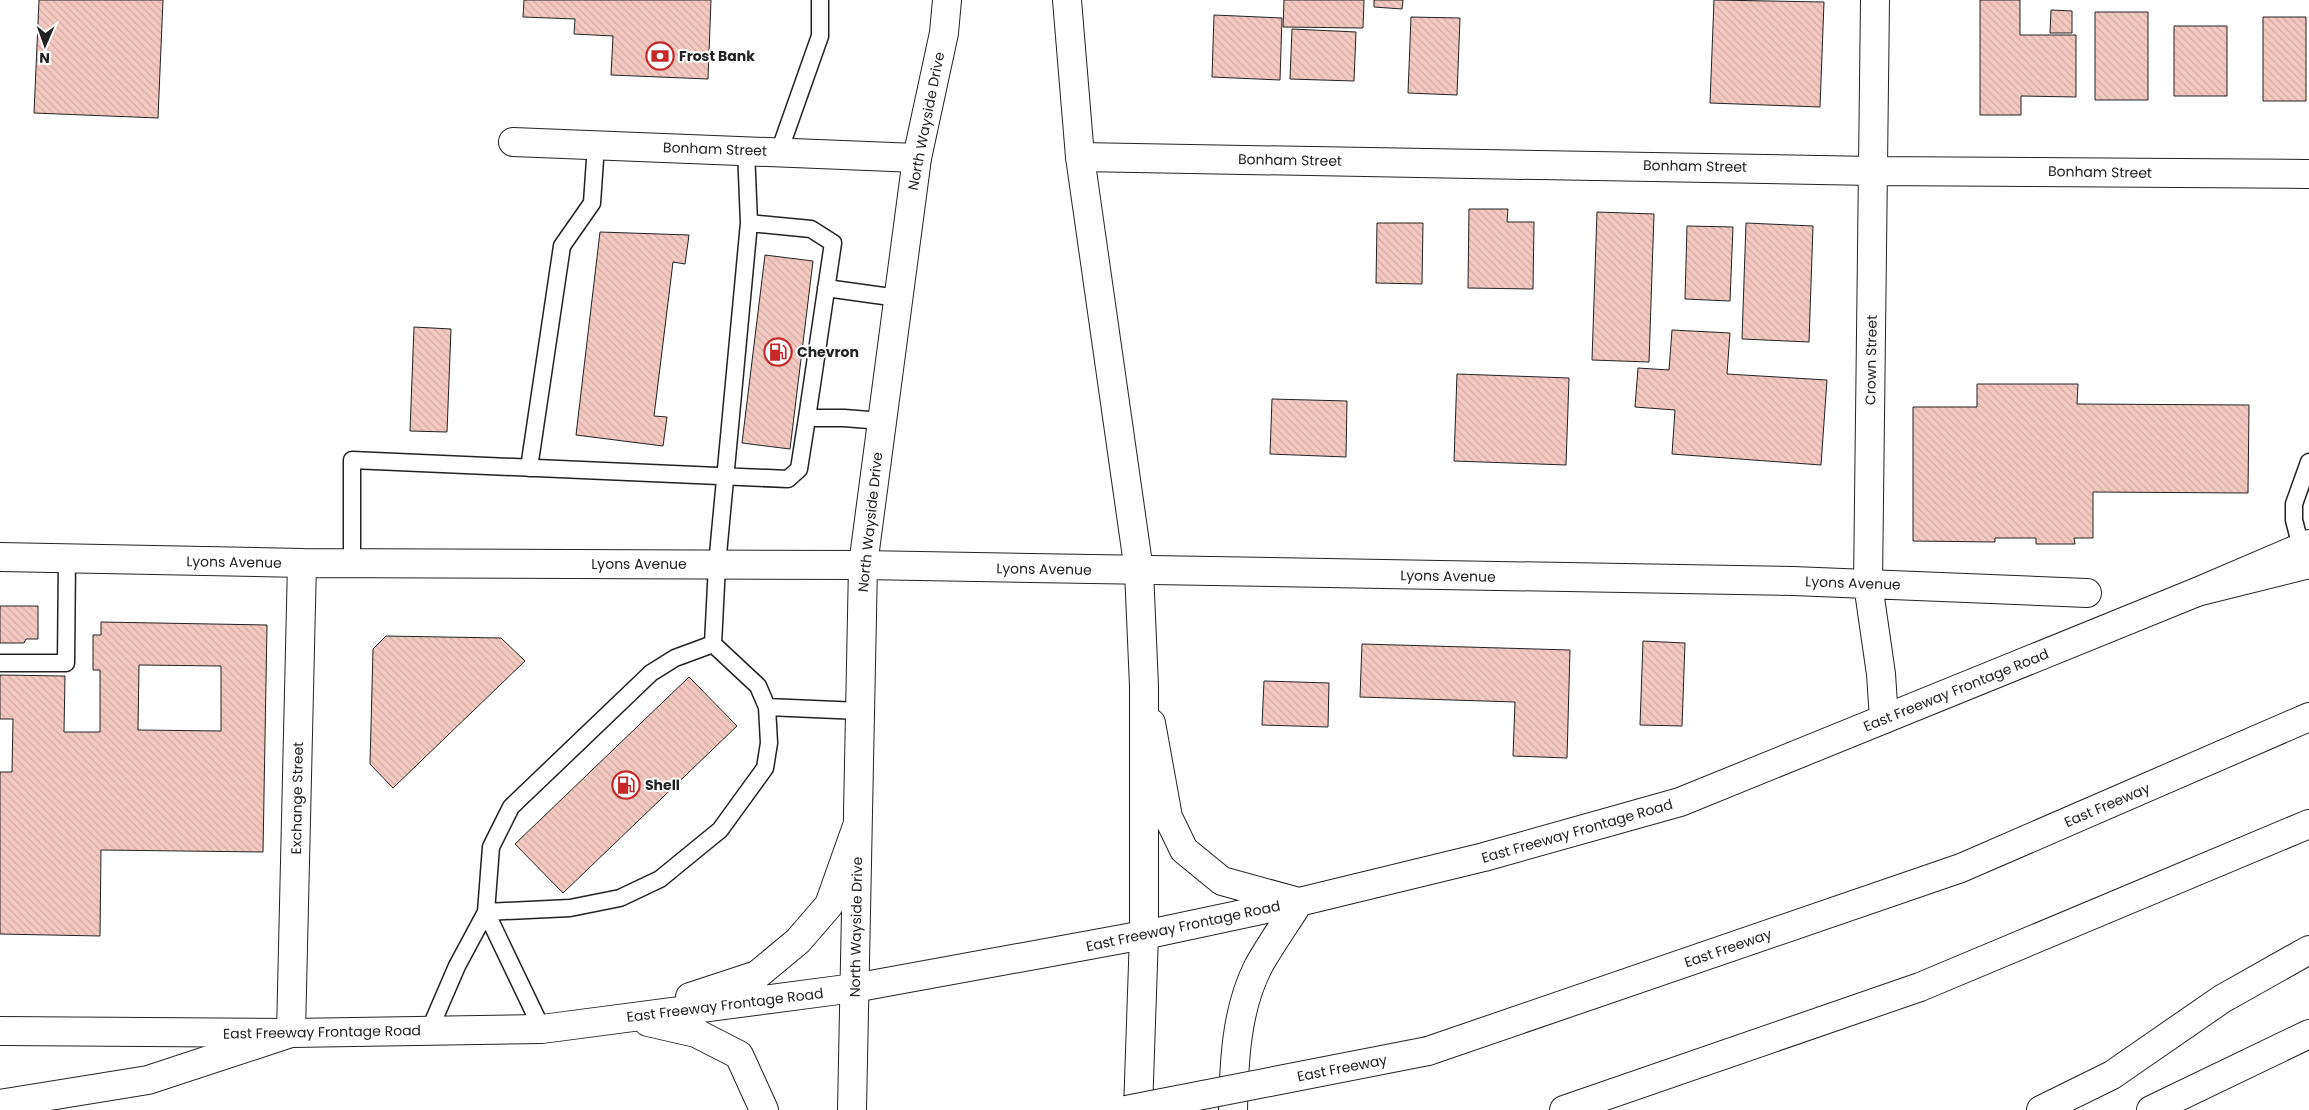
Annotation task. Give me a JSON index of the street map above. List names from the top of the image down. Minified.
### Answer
{"streets":{"main road":["North Wayside Drive","Bonham Street","Crown Street","Lyons Avenue","East Freeway Frontage Road","Exchange Street","East Freeway"]},"crossings":[["North Wayside Drive","Bonham Street"],["North Wayside Drive","Lyons Avenue"],["North Wayside Drive","East Freeway Frontage Road"],["Bonham Street","Crown Street"],["Crown Street","Lyons Avenue"],["Crown Street","East Freeway Frontage Road"],["Lyons Avenue","Exchange Street"],["East Freeway Frontage Road","Exchange Street"]],"places":{"bank":["Frost Bank"],"fuel station":["Chevron","Shell"]},"north":"bottom"}
